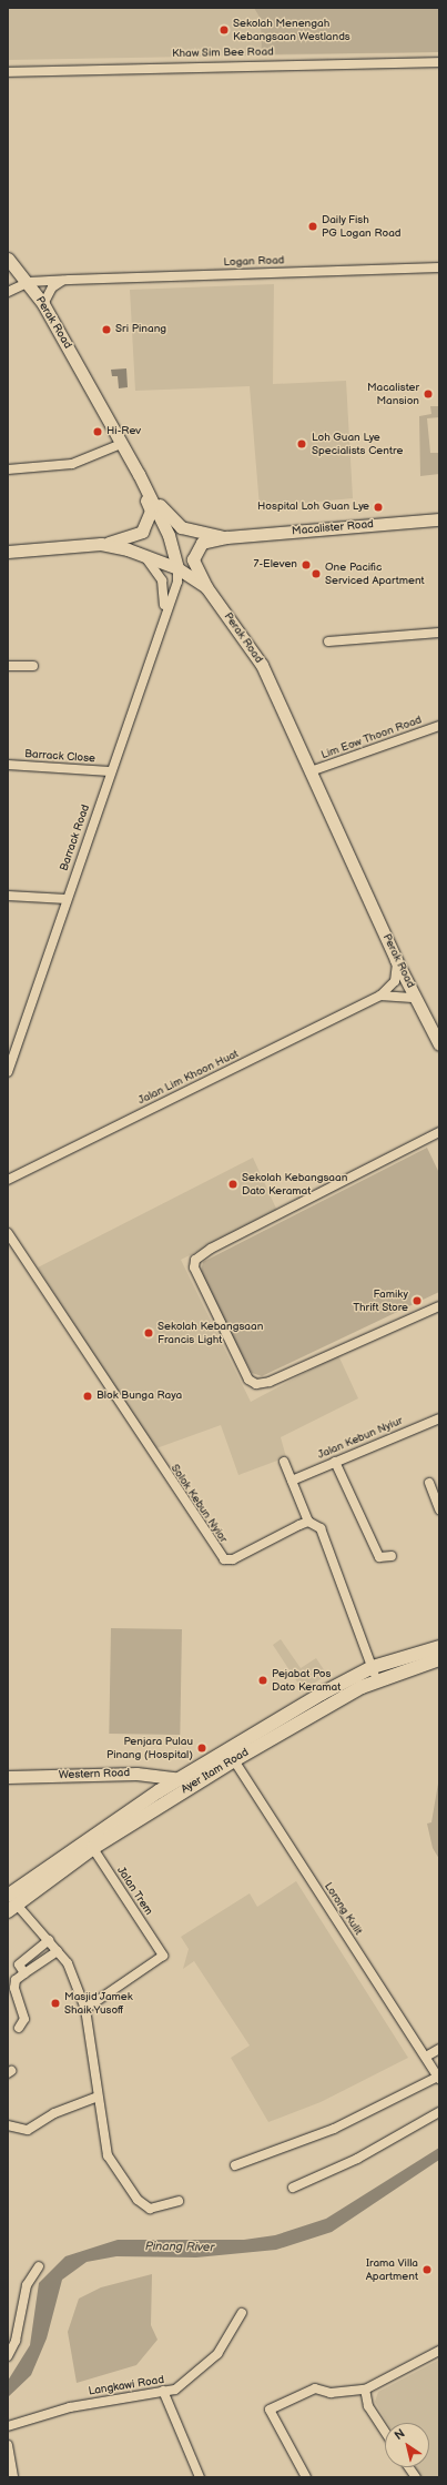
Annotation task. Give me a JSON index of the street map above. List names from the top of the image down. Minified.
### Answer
{"streets":{"main road":["Perak Road","Macalister Road","Ayer Itam Road","Western Road"],"street":["Khaw Sim Bee Road","Logan Road","Lim Eow Thoon Road","Barrack Close","Barrack Road","Jalan Lim Khoon Huat","Jalan Kebun Nyiur","Solok Kebun Nyior","Jalan Trem","Lorong Kulit","Langkawi Road"]},"crossings":[["Logan Road","Perak Road"],["Perak Road","Lim Eow Thoon Road"],["Perak Road","Barrack Road"],["Perak Road","Jalan Lim Khoon Huat"],["Barrack Close","Barrack Road"],["Ayer Itam Road","Western Road"],["Ayer Itam Road","Jalan Trem"],["Ayer Itam Road","Lorong Kulit"]],"water":["Pinang River"],"places":["Sekolah Menengah Kebangsaan Westlands","Daily Fish PG Logan Road","Sri Pinang","Macalister Mansion","Hi-Rev","Loh Guan Lye Specialists Centre","Hospital Loh Guan Lye","7-Eleven","One Pacific Serviced Apartment","Sekolah Kebangsaan Dato Keramat","Famiky Thrift Store","Sekolah Kebangsaan Francis Light","Blok Bunga Raya","Pejabat Pos Dato Keramat","Penjara Pulau Pinang (Hospital)","Masjid Jamek Shaik Yusoff","Irama Villa Apartment"],"north":"top left"}
